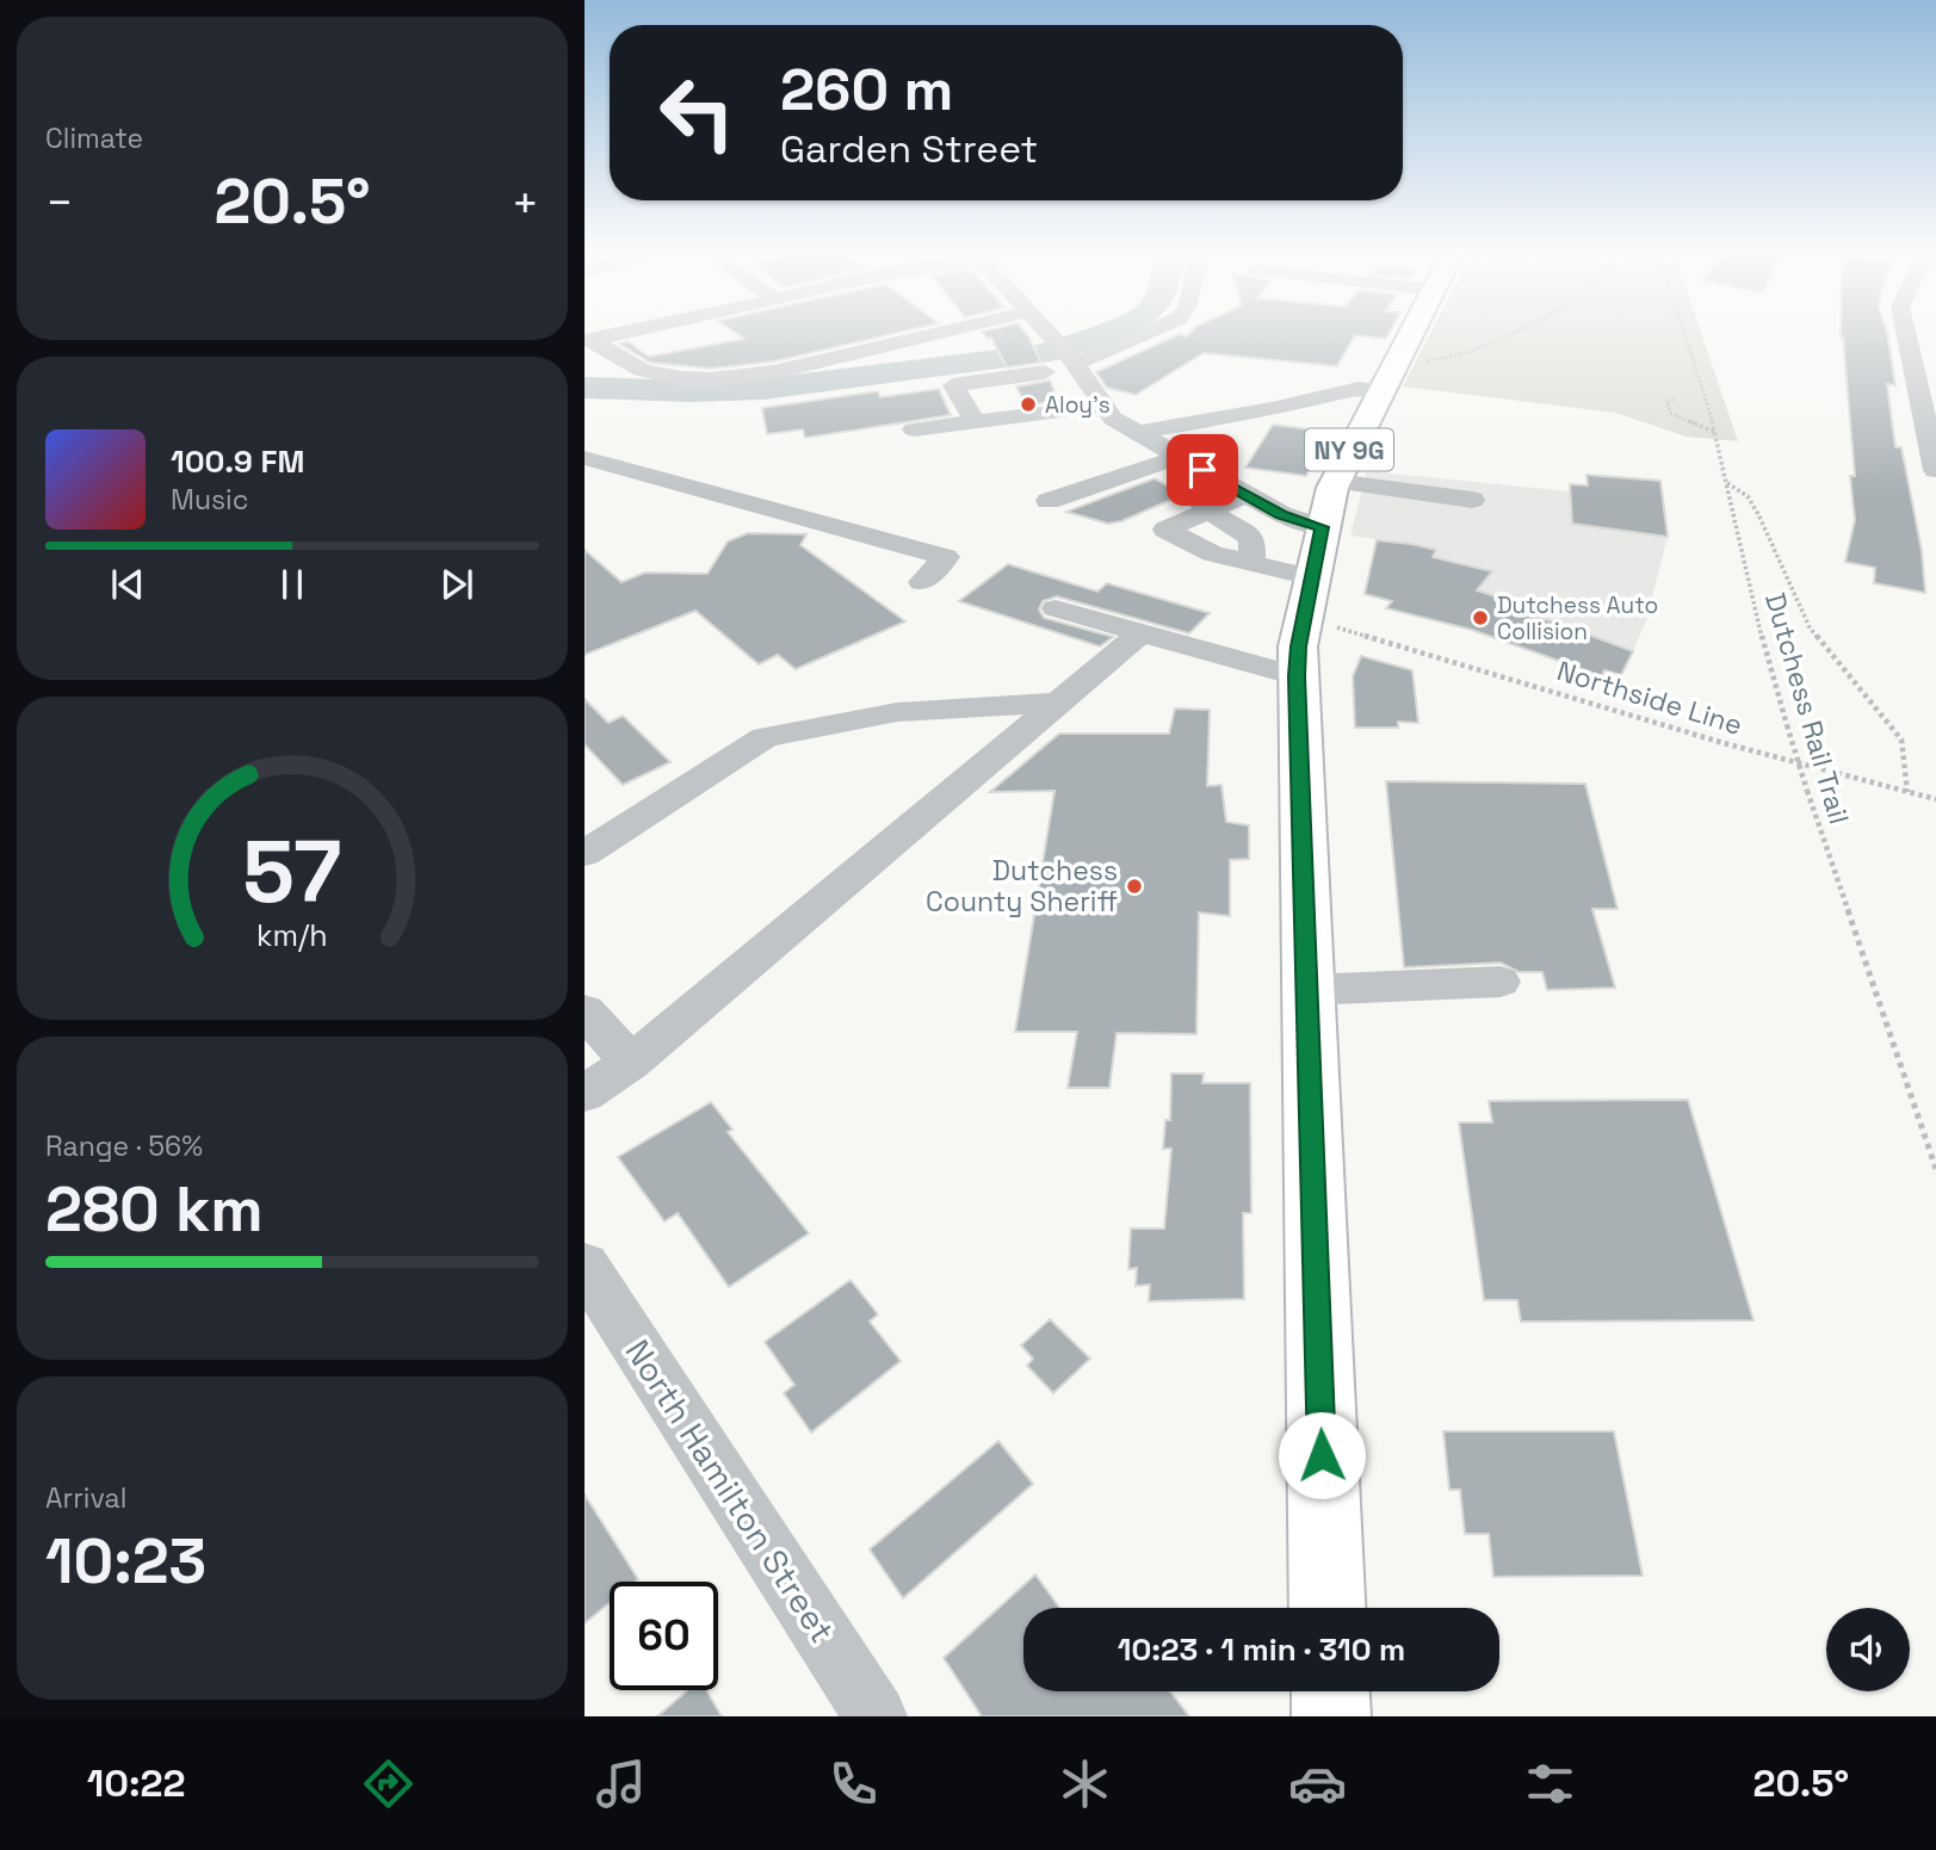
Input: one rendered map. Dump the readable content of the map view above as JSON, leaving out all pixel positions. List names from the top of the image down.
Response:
{
  "streets": {
    "main road": ["NY 9G"],
    "street": ["North Hamilton Street"],
    "path": ["Northside Line", "Dutchess Rail Trail"]
  },
  "crossings": [
    ["NY 9G", "Northside Line"]
  ],
  "places": ["Aloy's", "Dutchess Auto Collision", "Dutchess County Sheriff"],
  "page": {
    "tile": [
      "Climate",
      ["Range · 56%", "280 km"],
      ["Arrival", "10:23"]
    ],
    "turn": ["260 m", "Garden Street"],
    "heat": ["−", "20.5°", "+"],
    "song": ["100.9 FM", "Music"],
    "limit": "60",
    "trip": "10:23 · 1 min · 310 m",
    "tabs": ["10:22", "20.5°"],
    "gauge": ["57", "km/h"]
  }
}
